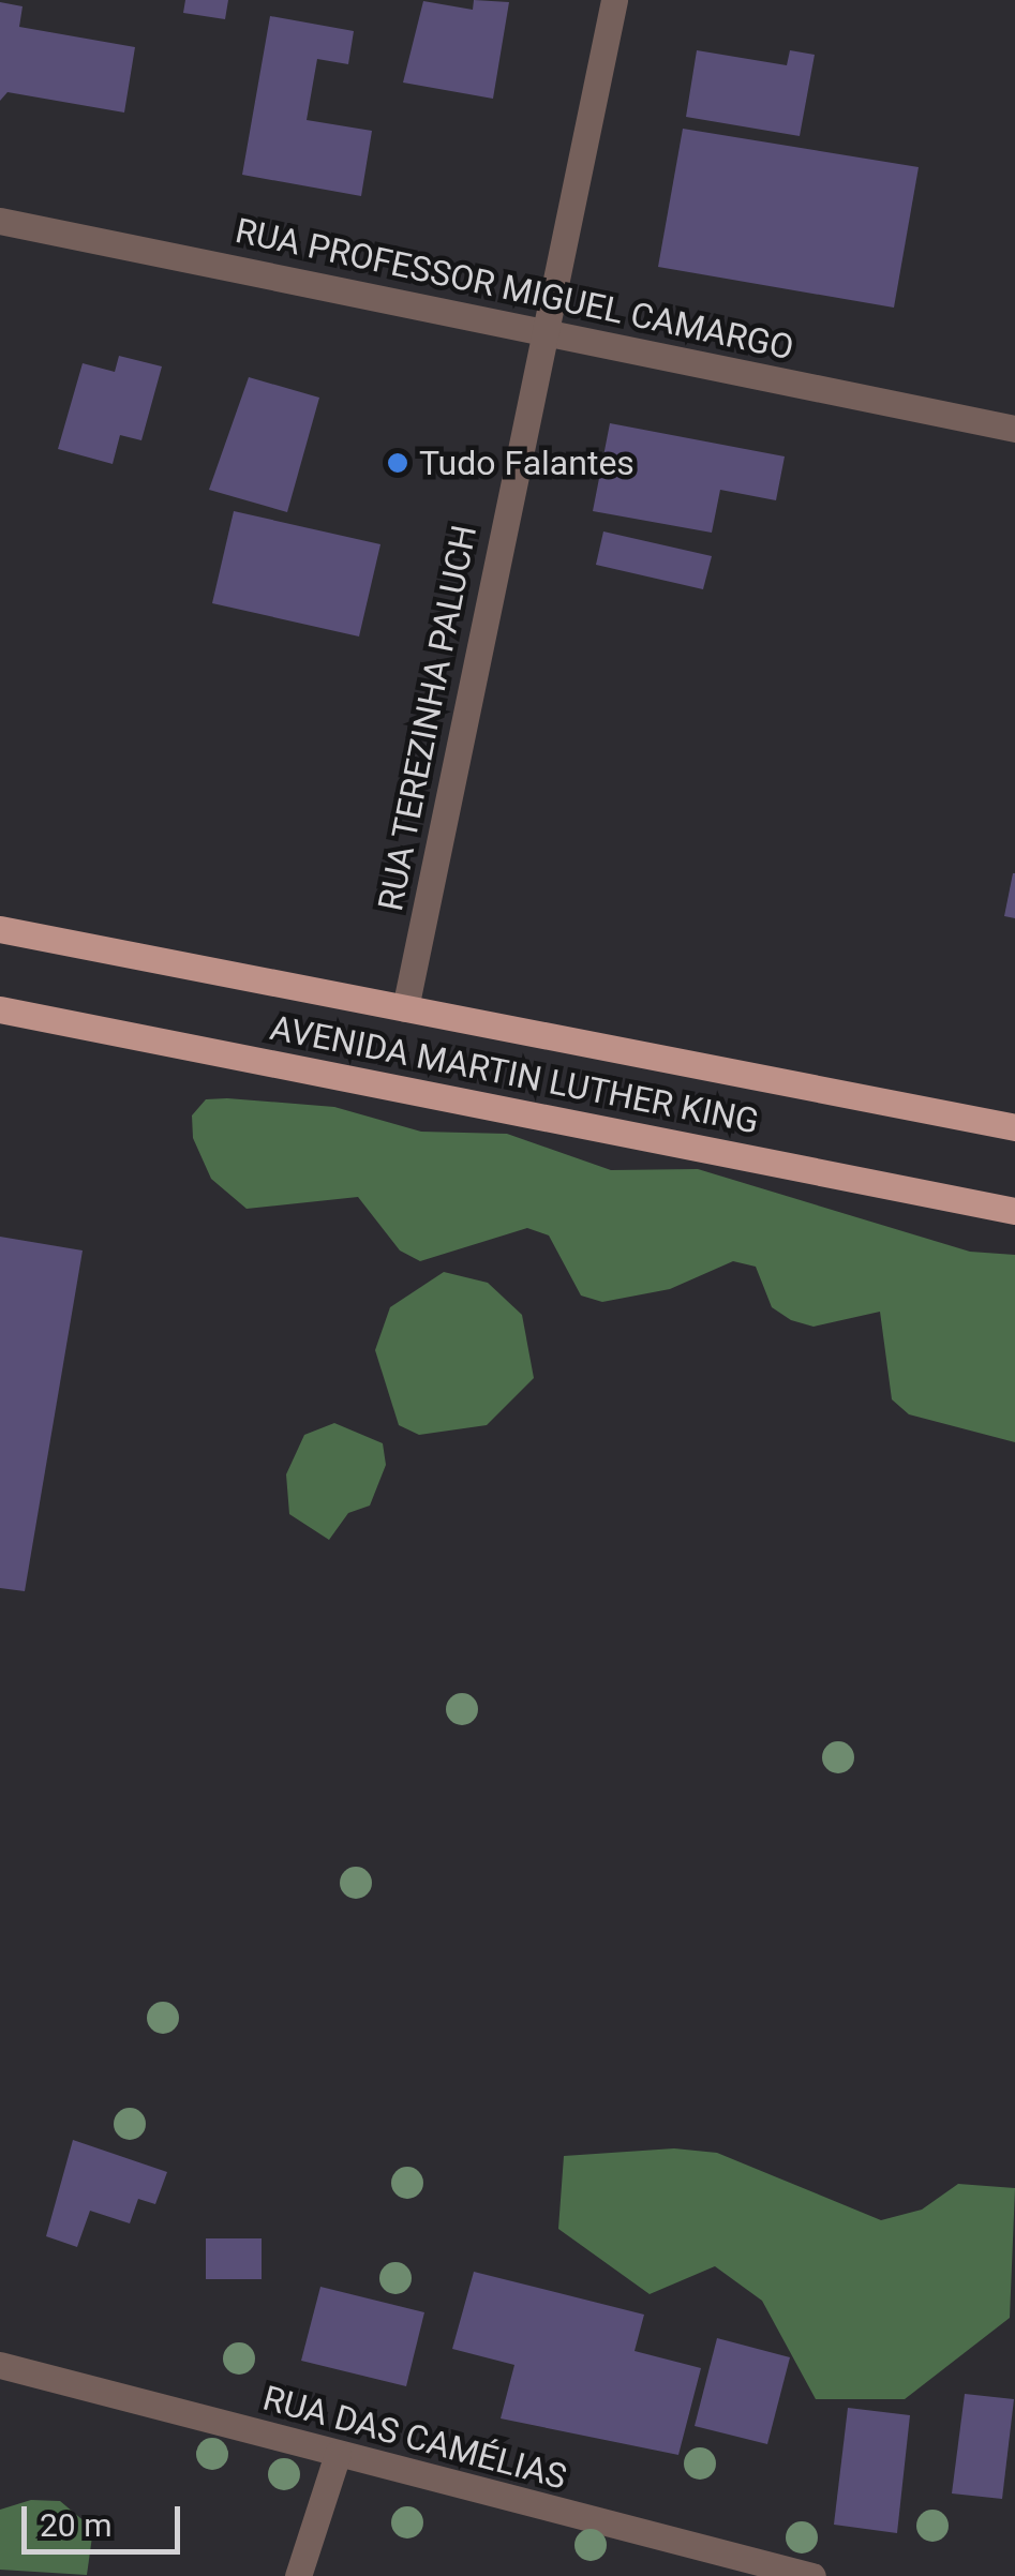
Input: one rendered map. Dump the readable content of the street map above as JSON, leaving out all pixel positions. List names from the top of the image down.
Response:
{
  "streets": {
    "main road": ["AVENIDA MARTIN LUTHER KING"],
    "street": ["RUA PROFESSOR MIGUEL CAMARGO", "RUA TEREZINHA PALUCH", "RUA DAS CAMÉLIAS"]
  },
  "crossings": [
    ["RUA PROFESSOR MIGUEL CAMARGO", "RUA TEREZINHA PALUCH"],
    ["RUA TEREZINHA PALUCH", "AVENIDA MARTIN LUTHER KING"]
  ],
  "places": ["Tudo Falantes"],
  "scale_bar": "20 m"
}
